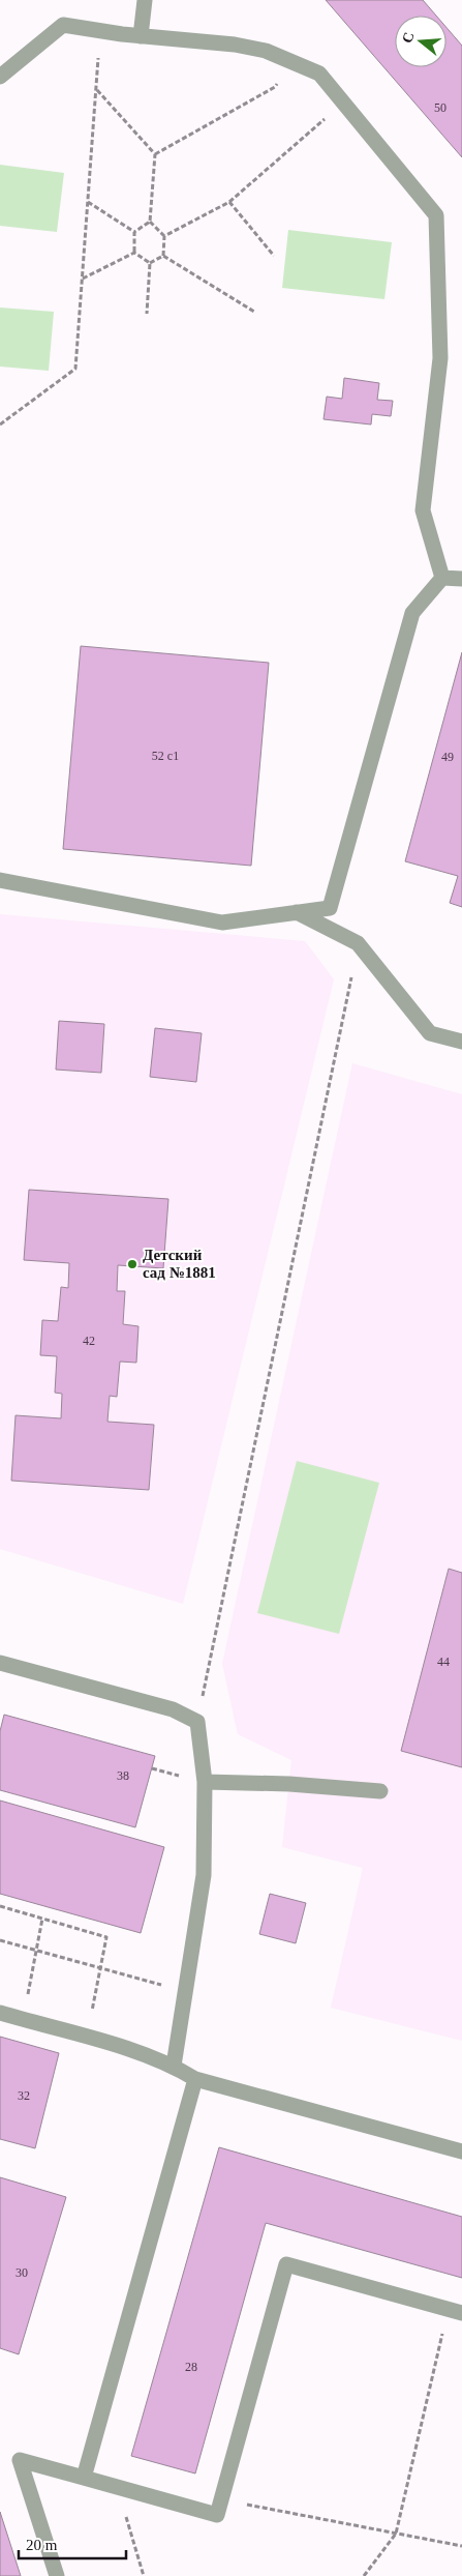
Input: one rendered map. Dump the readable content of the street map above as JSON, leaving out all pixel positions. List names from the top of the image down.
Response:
{
  "places": ["Детский сад №1881"],
  "house_numbers": [
    "50",
    "52 с1",
    "49",
    "42",
    "44",
    "38",
    "32",
    "30",
    "28"
  ],
  "scale_bar": "20 m",
  "north": "left"
}
